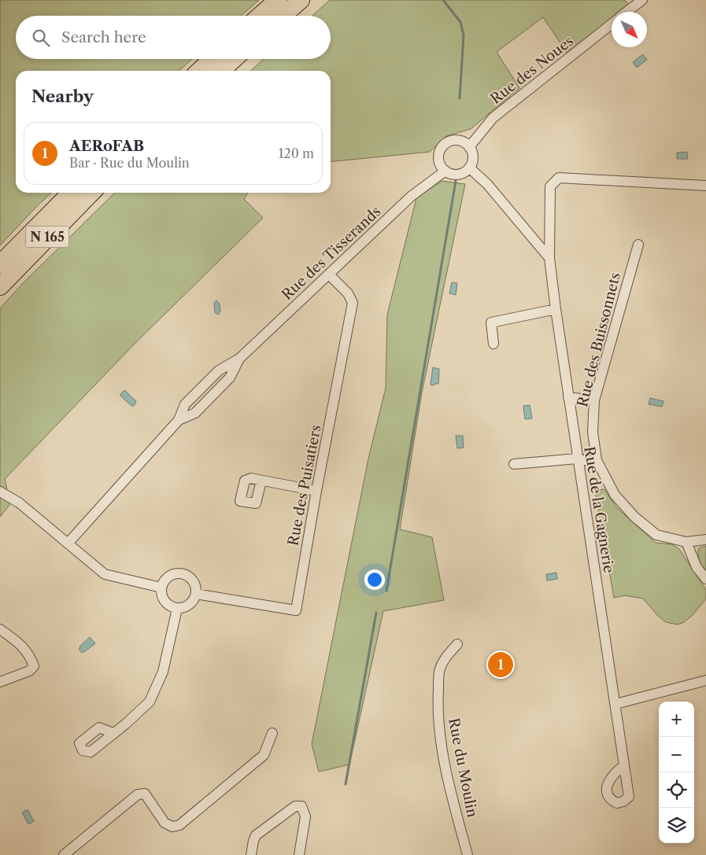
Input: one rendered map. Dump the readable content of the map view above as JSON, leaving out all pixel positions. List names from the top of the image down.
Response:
{
  "streets": {
    "highway": ["N 165"],
    "street": [
      "Rue des Noues",
      "Rue des Tisserands",
      "Rue des Buissonnets",
      "Rue des Puisatiers",
      "Rue de la Gagnerie",
      "Rue du Moulin"
    ]
  },
  "crossings": [
    ["Rue des Noues", "Rue des Tisserands"],
    ["Rue des Tisserands", "Rue des Puisatiers"]
  ],
  "north": "bottom right",
  "page": {
    "search": "Search here",
    "heading": "Nearby",
    "list": [
      {
        "mark": "1",
        "name": "AERoFAB",
        "note": "Bar · Rue du Moulin",
        "value": "120 m"
      }
    ],
    "pins": "1",
    "map_buttons": ["+", "−"]
  }
}
